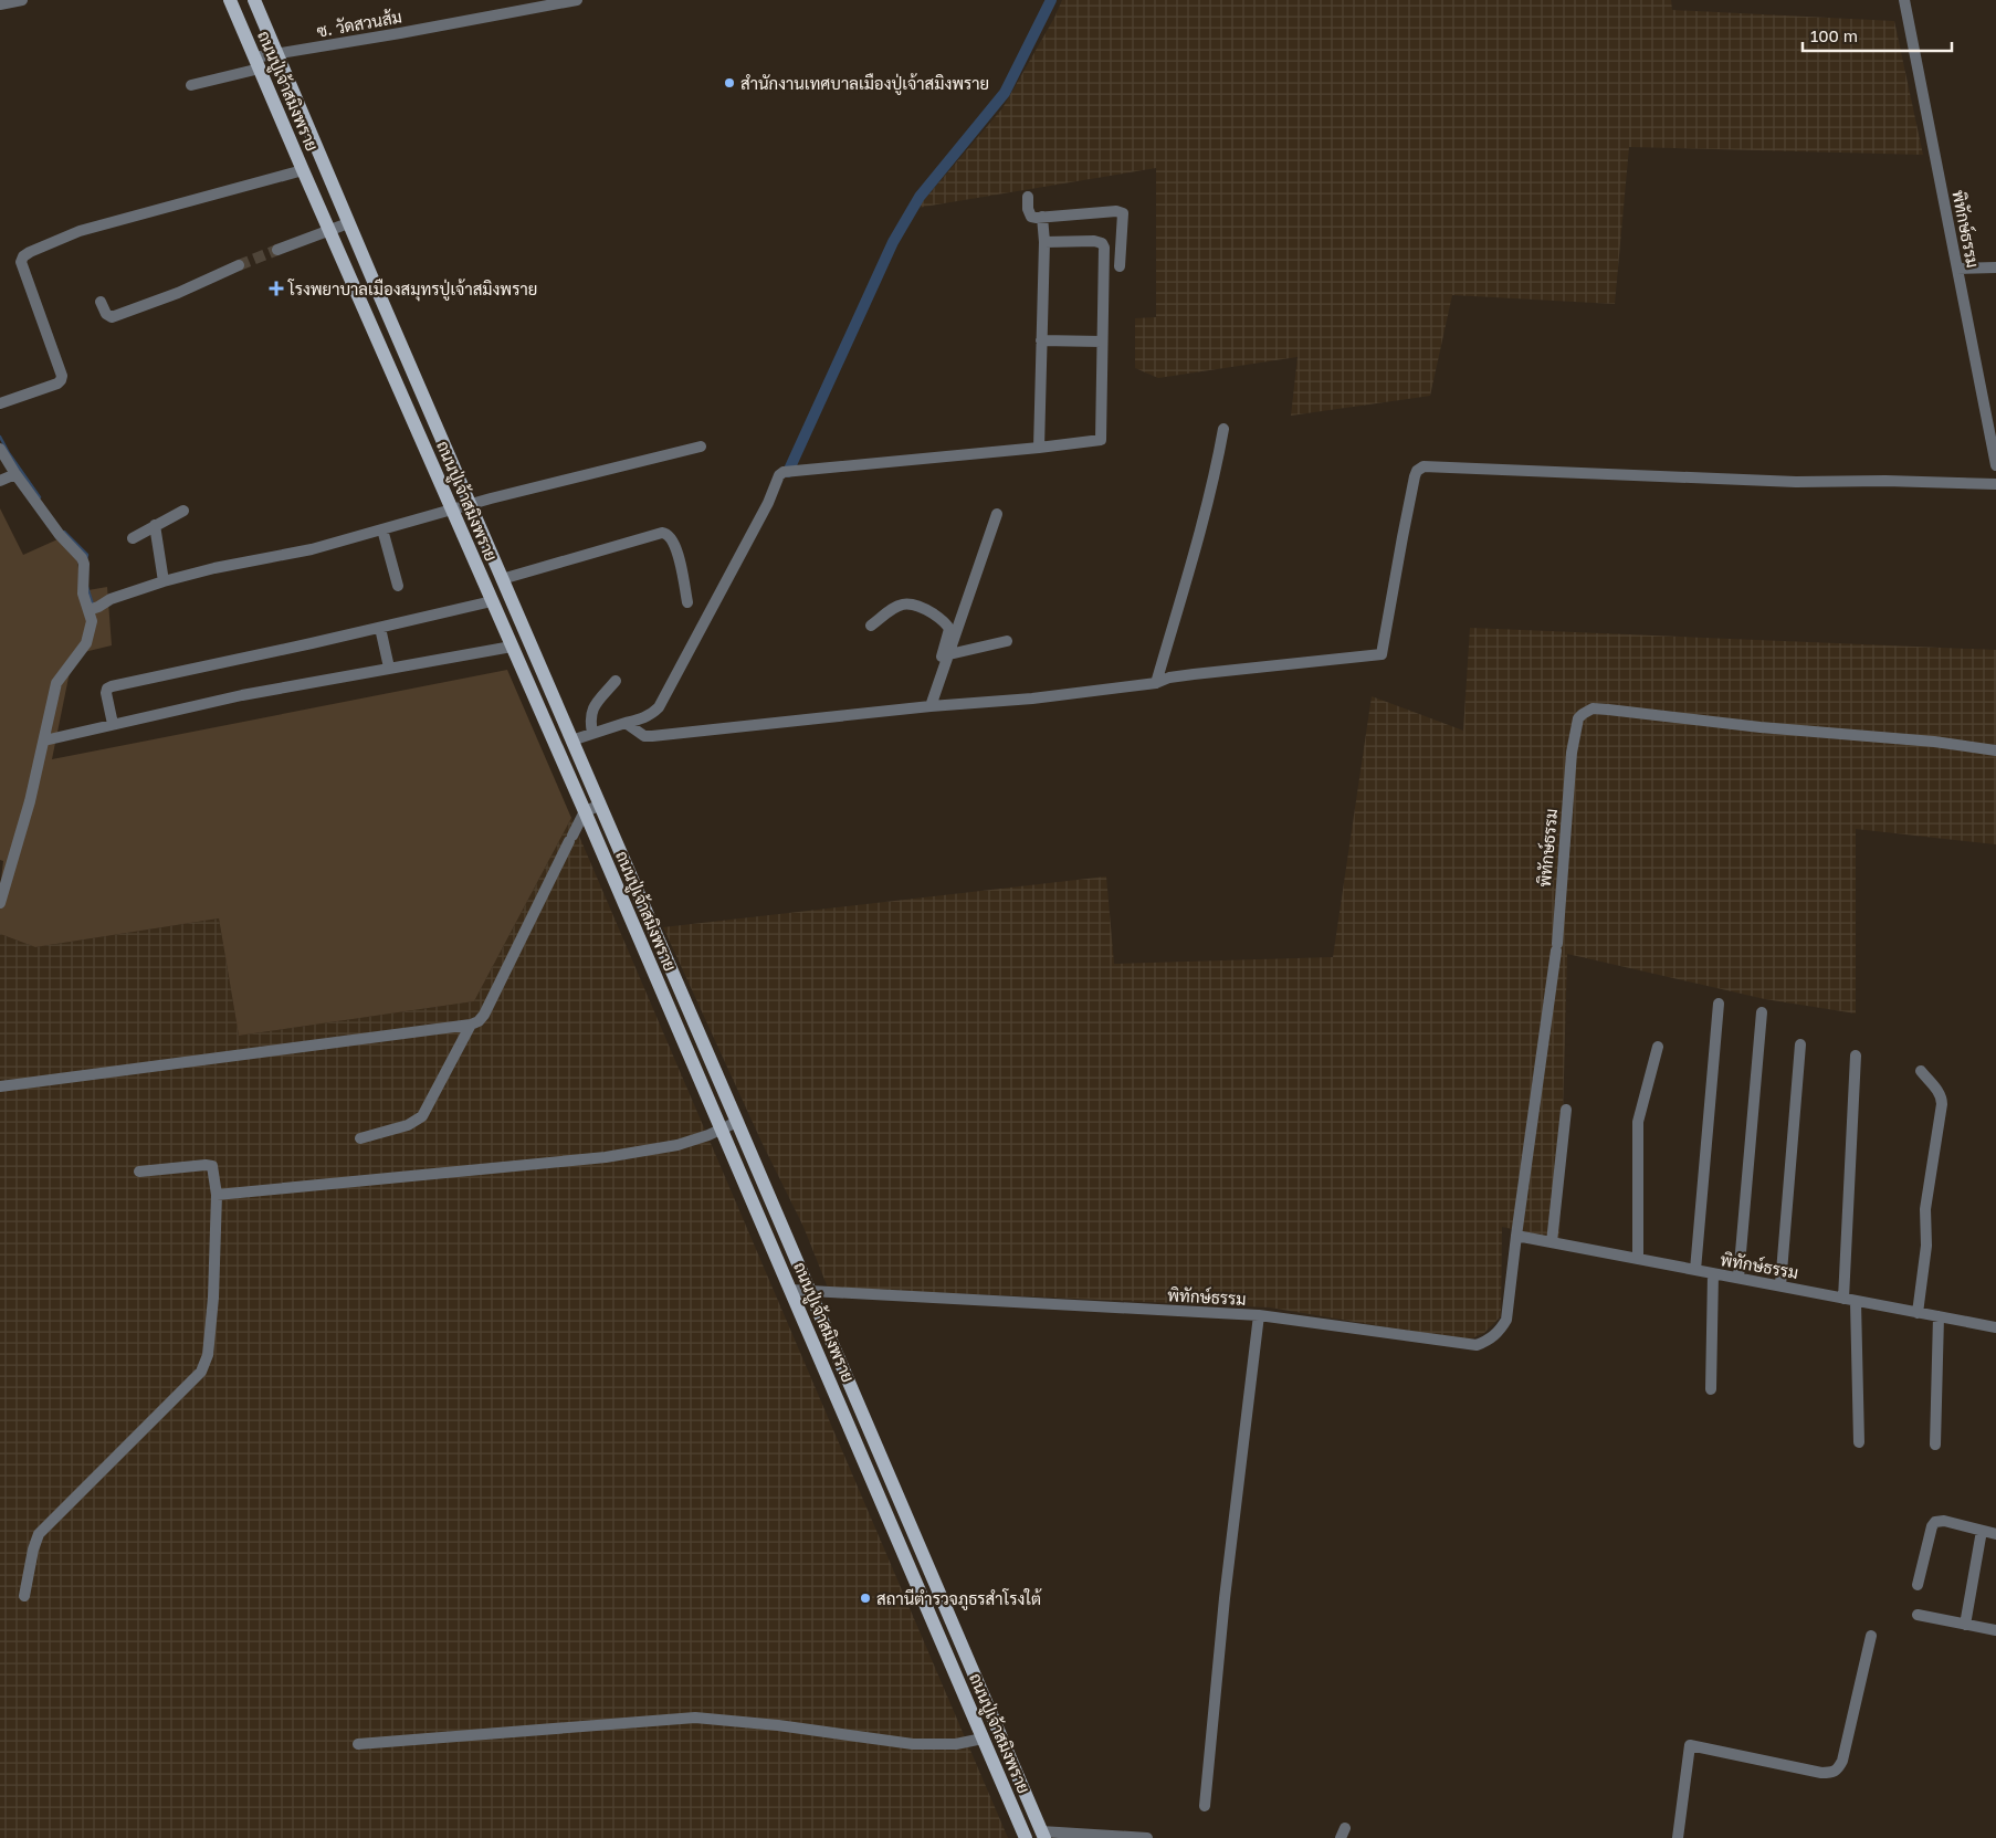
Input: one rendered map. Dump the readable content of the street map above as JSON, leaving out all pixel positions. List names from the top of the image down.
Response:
{
  "streets": {
    "main road": ["ถนนปู่เจ้าสมิงพราย"],
    "street": ["ซ. วัดสวนส้ม", "พิทักษ์ธรรม"]
  },
  "crossings": [
    ["ซ. วัดสวนส้ม", "ถนนปู่เจ้าสมิงพราย"],
    ["ถนนปู่เจ้าสมิงพราย", "พิทักษ์ธรรม"]
  ],
  "places": {
    "other": ["สำนักงานเทศบาลเมืองปู่เจ้าสมิงพราย", "สถานีตำรวจภูธรสำโรงใต้"],
    "health": ["โรงพยาบาลเมืองสมุทรปู่เจ้าสมิงพราย"]
  },
  "scale_bar": "100 m"
}
